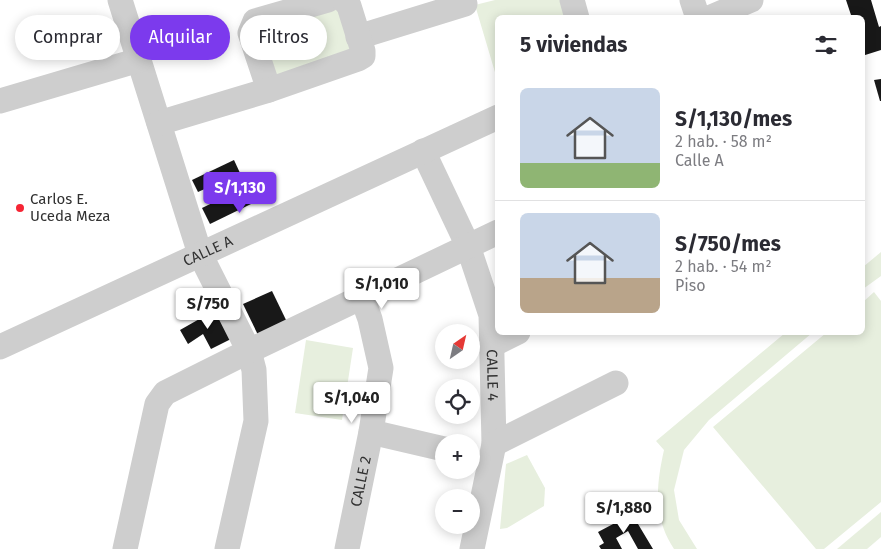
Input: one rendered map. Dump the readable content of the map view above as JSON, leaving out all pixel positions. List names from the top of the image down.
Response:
{
  "streets": {
    "street": ["CALLE A", "CALLE 4", "CALLE 2"]
  },
  "crossings": [
    ["CALLE A", "CALLE 4"]
  ],
  "places": ["Carlos E. Uceda Meza"],
  "north": "top right",
  "page": {
    "chip": ["Comprar", "Alquilar", "Filtros"],
    "heading": "5 viviendas",
    "list": [
      {
        "name": "S/1,130/mes",
        "note": "2 hab. · 58 m² · Calle A"
      },
      {
        "name": "S/750/mes",
        "note": "2 hab. · 54 m² · Piso"
      }
    ],
    "price": [
      "S/1,130",
      "S/1,010",
      "S/750",
      "S/1,040",
      "S/1,880"
    ],
    "map_buttons": ["+", "−"]
  }
}
